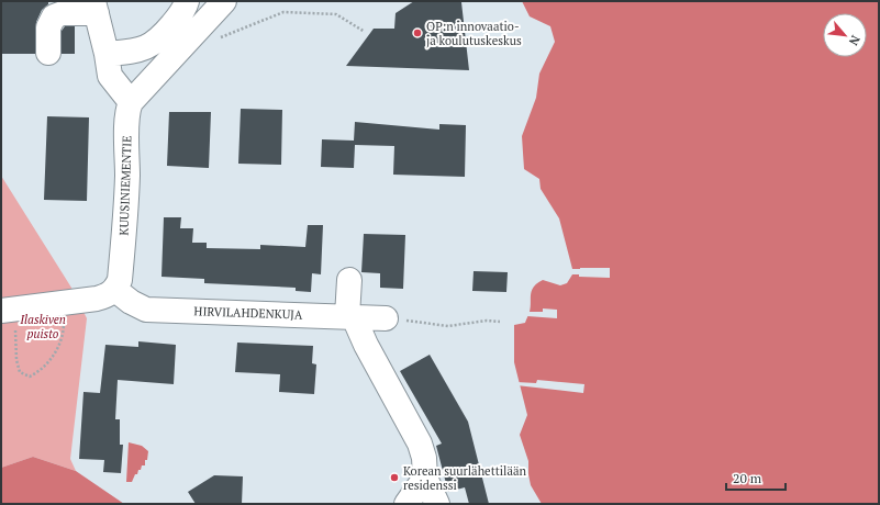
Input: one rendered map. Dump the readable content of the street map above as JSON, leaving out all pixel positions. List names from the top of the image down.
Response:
{
  "streets": {
    "street": ["KUUSINIEMENTIE", "HIRVILAHDENKUJA"]
  },
  "crossings": [
    ["KUUSINIEMENTIE", "HIRVILAHDENKUJA"]
  ],
  "parks": ["Ilaskiven puisto"],
  "places": ["OP:n innovaatio- ja koulutuskeskus", "Korean suurlähettilään residenssi"],
  "scale_bar": "20 m",
  "north": "bottom right"
}
